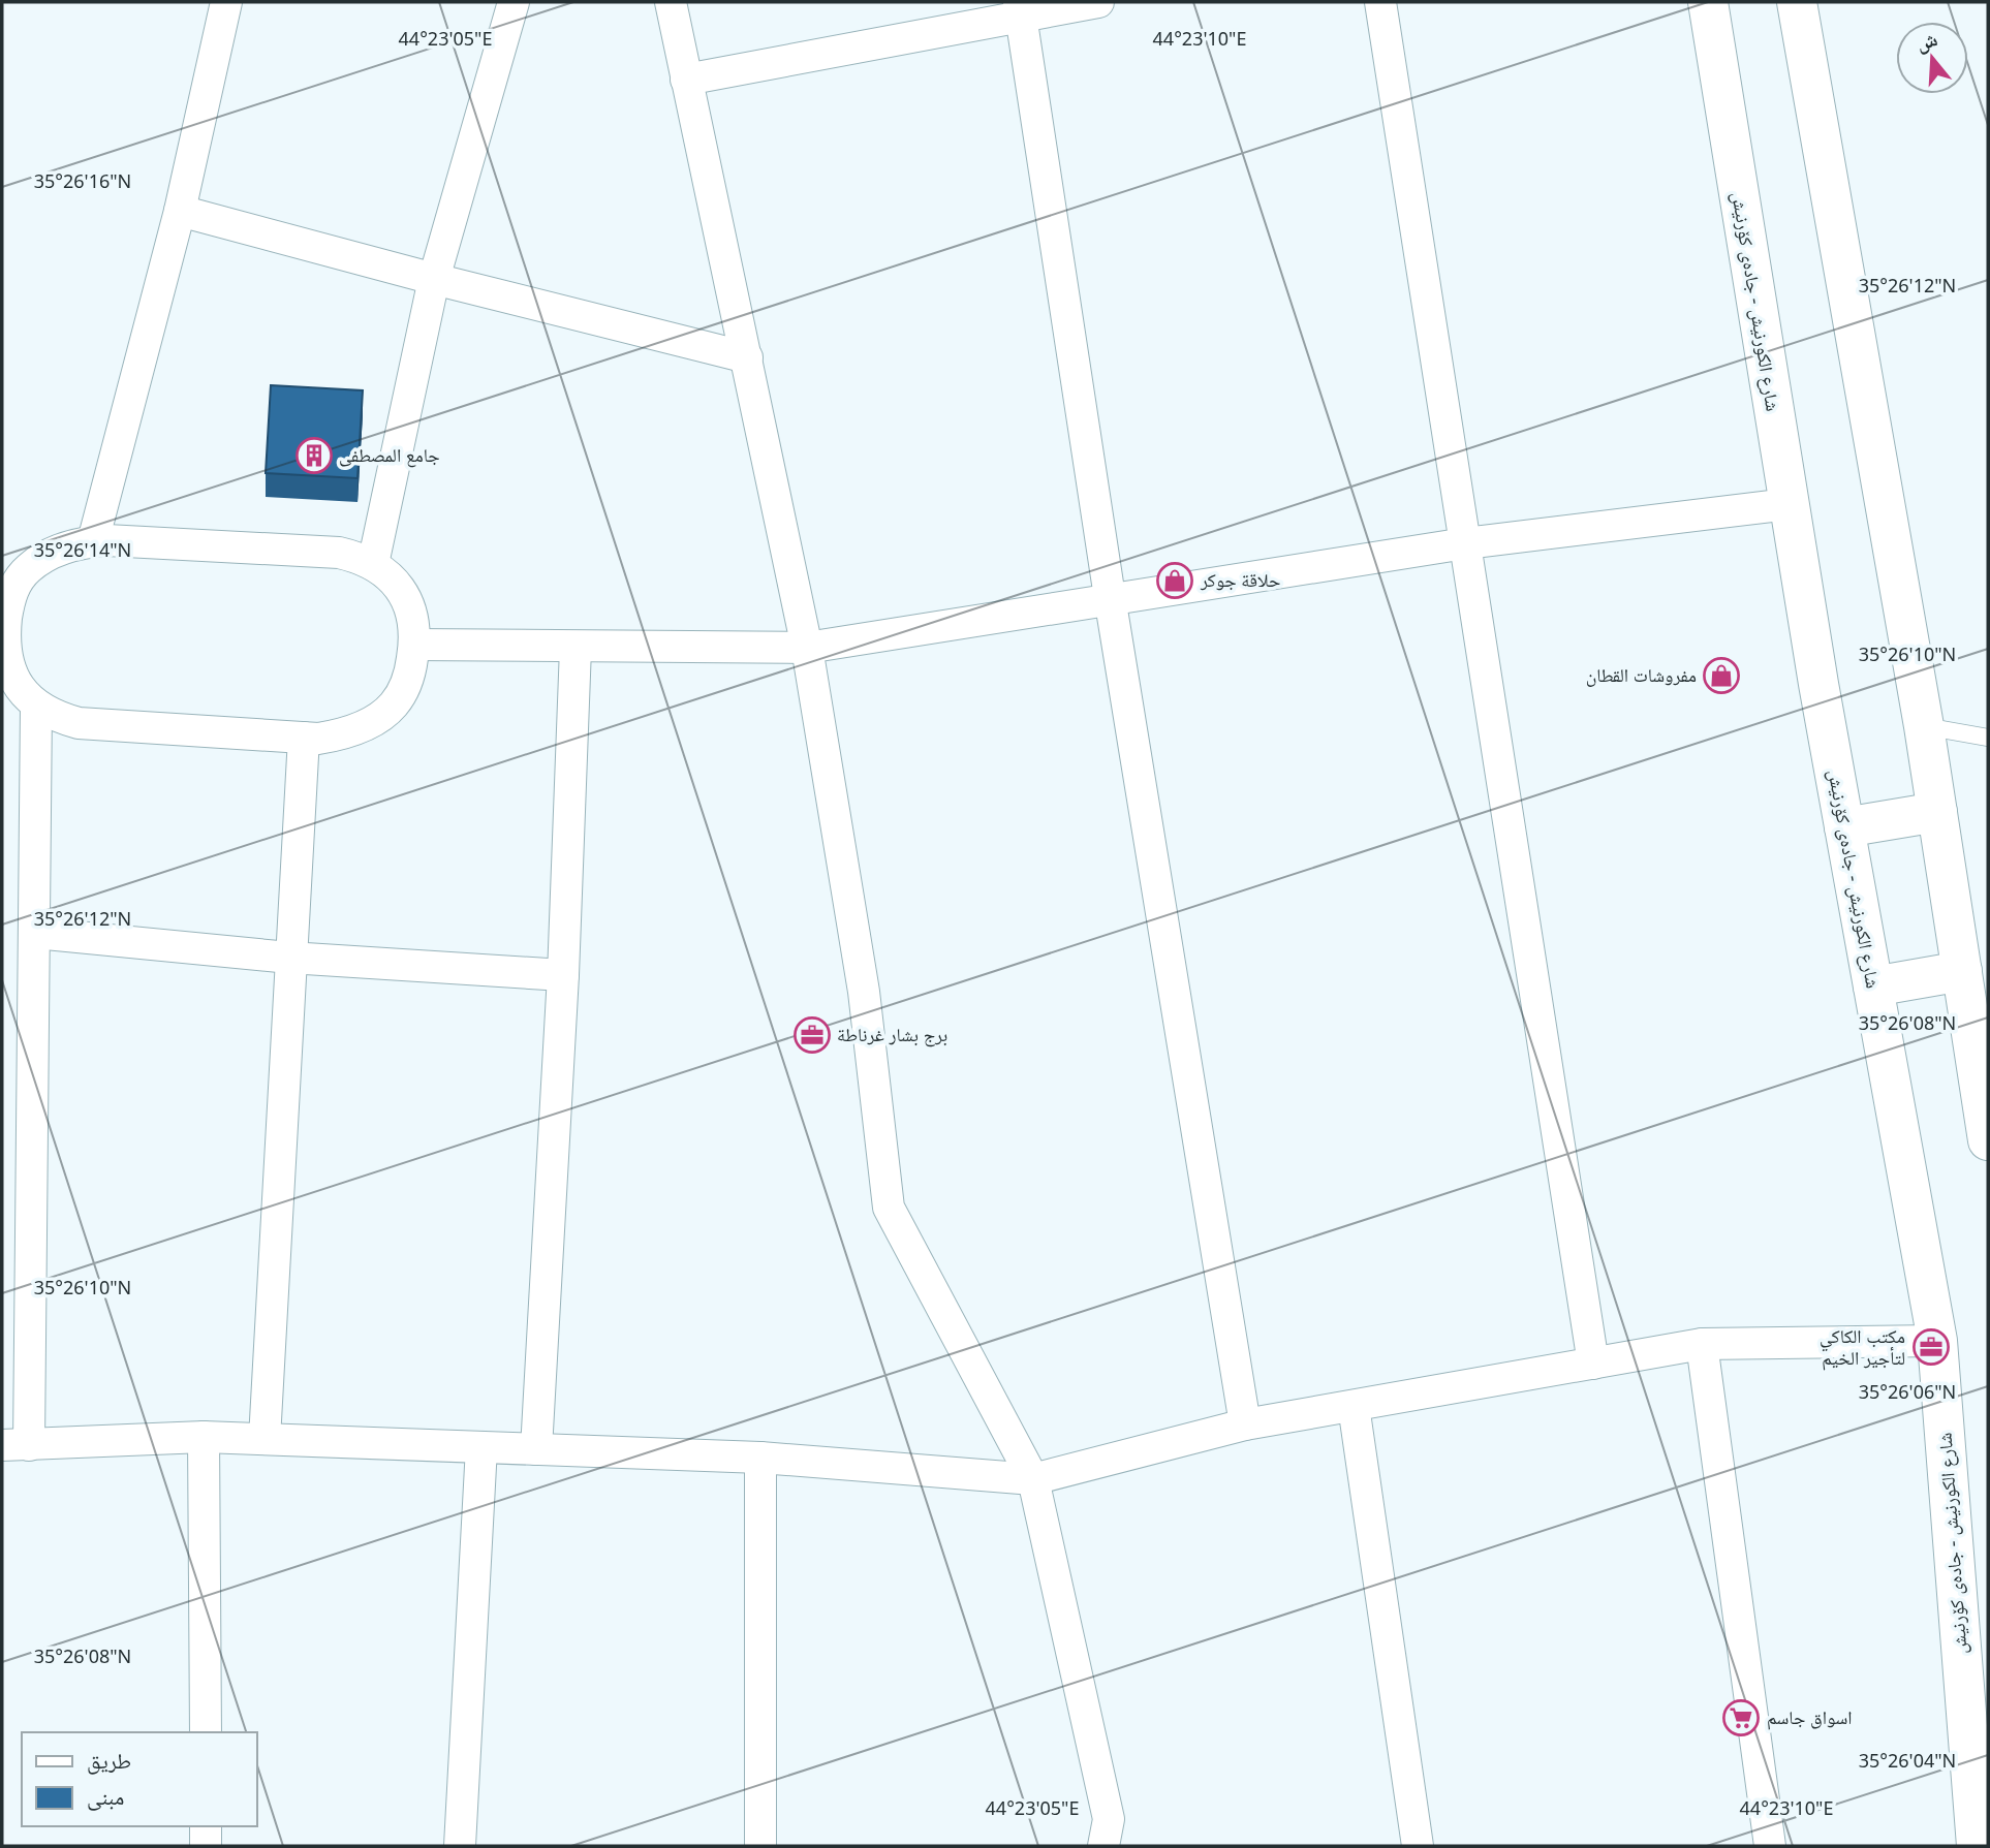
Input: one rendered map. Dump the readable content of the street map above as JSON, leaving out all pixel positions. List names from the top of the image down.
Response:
{
  "streets": {
    "main road": ["شارع الكورنيش - جادەی کۆرنیش"]
  },
  "places": {
    "building": ["جامع المصطفى"],
    "shop": ["حلاقة جوكر", "مفروشات القطان"],
    "office": ["برج بشار غرناطة", "مكتب الكاكي لتأجير الخيم"],
    "supermarket": ["اسواق جاسم"]
  },
  "legend": ["طريق", "مبنى"],
  "north": "top",
  "coordinates": [
    "44°23'05\"E",
    "44°23'10\"E",
    "35°26'16\"N",
    "35°26'12\"N",
    "35°26'14\"N",
    "35°26'10\"N",
    "35°26'08\"N",
    "35°26'06\"N",
    "35°26'04\"N"
  ]
}
